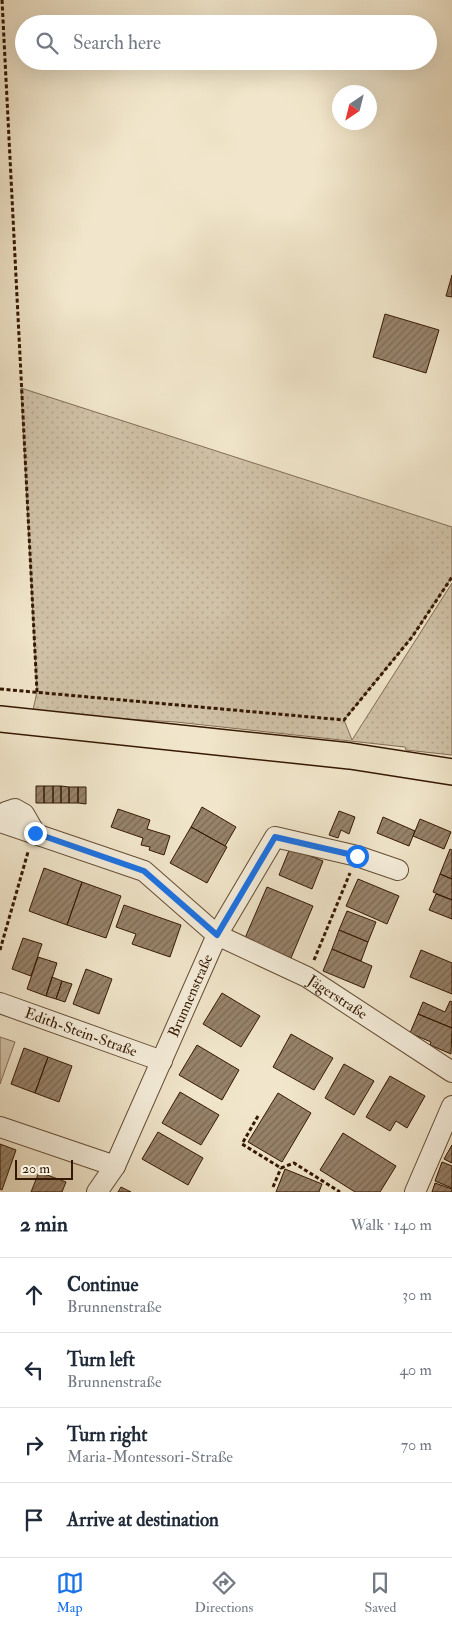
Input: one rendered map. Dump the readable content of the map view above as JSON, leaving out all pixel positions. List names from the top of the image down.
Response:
{
  "streets": {
    "street": ["Brunnenstraße", "Jägerstraße", "Edith-Stein-Straße"]
  },
  "crossings": [
    ["Brunnenstraße", "Jägerstraße"],
    ["Brunnenstraße", "Edith-Stein-Straße"]
  ],
  "scale_bar": "20 m",
  "north": "bottom left",
  "page": {
    "search": "Search here",
    "scale": "20 m",
    "heading": ["2 min", "Walk · 140 m"],
    "list": [
      ["Continue", "Brunnenstraße", "30 m"],
      ["Turn left", "Brunnenstraße", "40 m"],
      ["Turn right", "Maria-Montessori-Straße", "70 m"],
      "Arrive at destination"
    ],
    "nav": ["Map", "Directions", "Saved"]
  }
}
